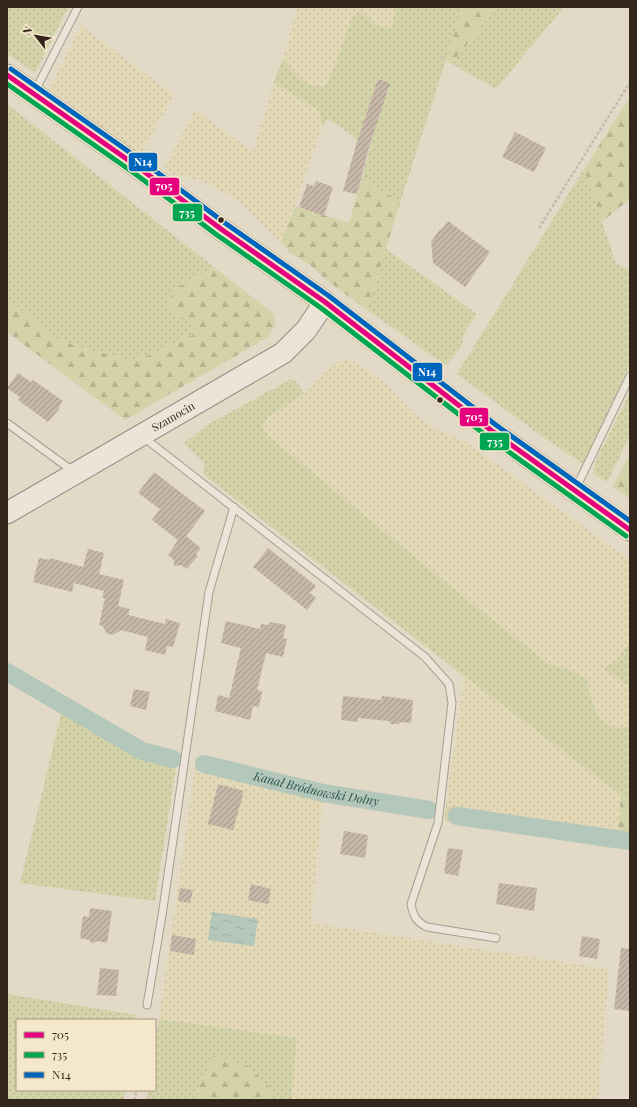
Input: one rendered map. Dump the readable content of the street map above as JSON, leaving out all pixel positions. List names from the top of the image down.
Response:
{
  "streets": {
    "main road": ["Szamocin"]
  },
  "water": ["Kanał Bródnowski Dolny"],
  "lines": ["transit line N14", "transit line 705", "transit line 735"],
  "legend": ["705", "735", "N14"],
  "north": "top left"
}
